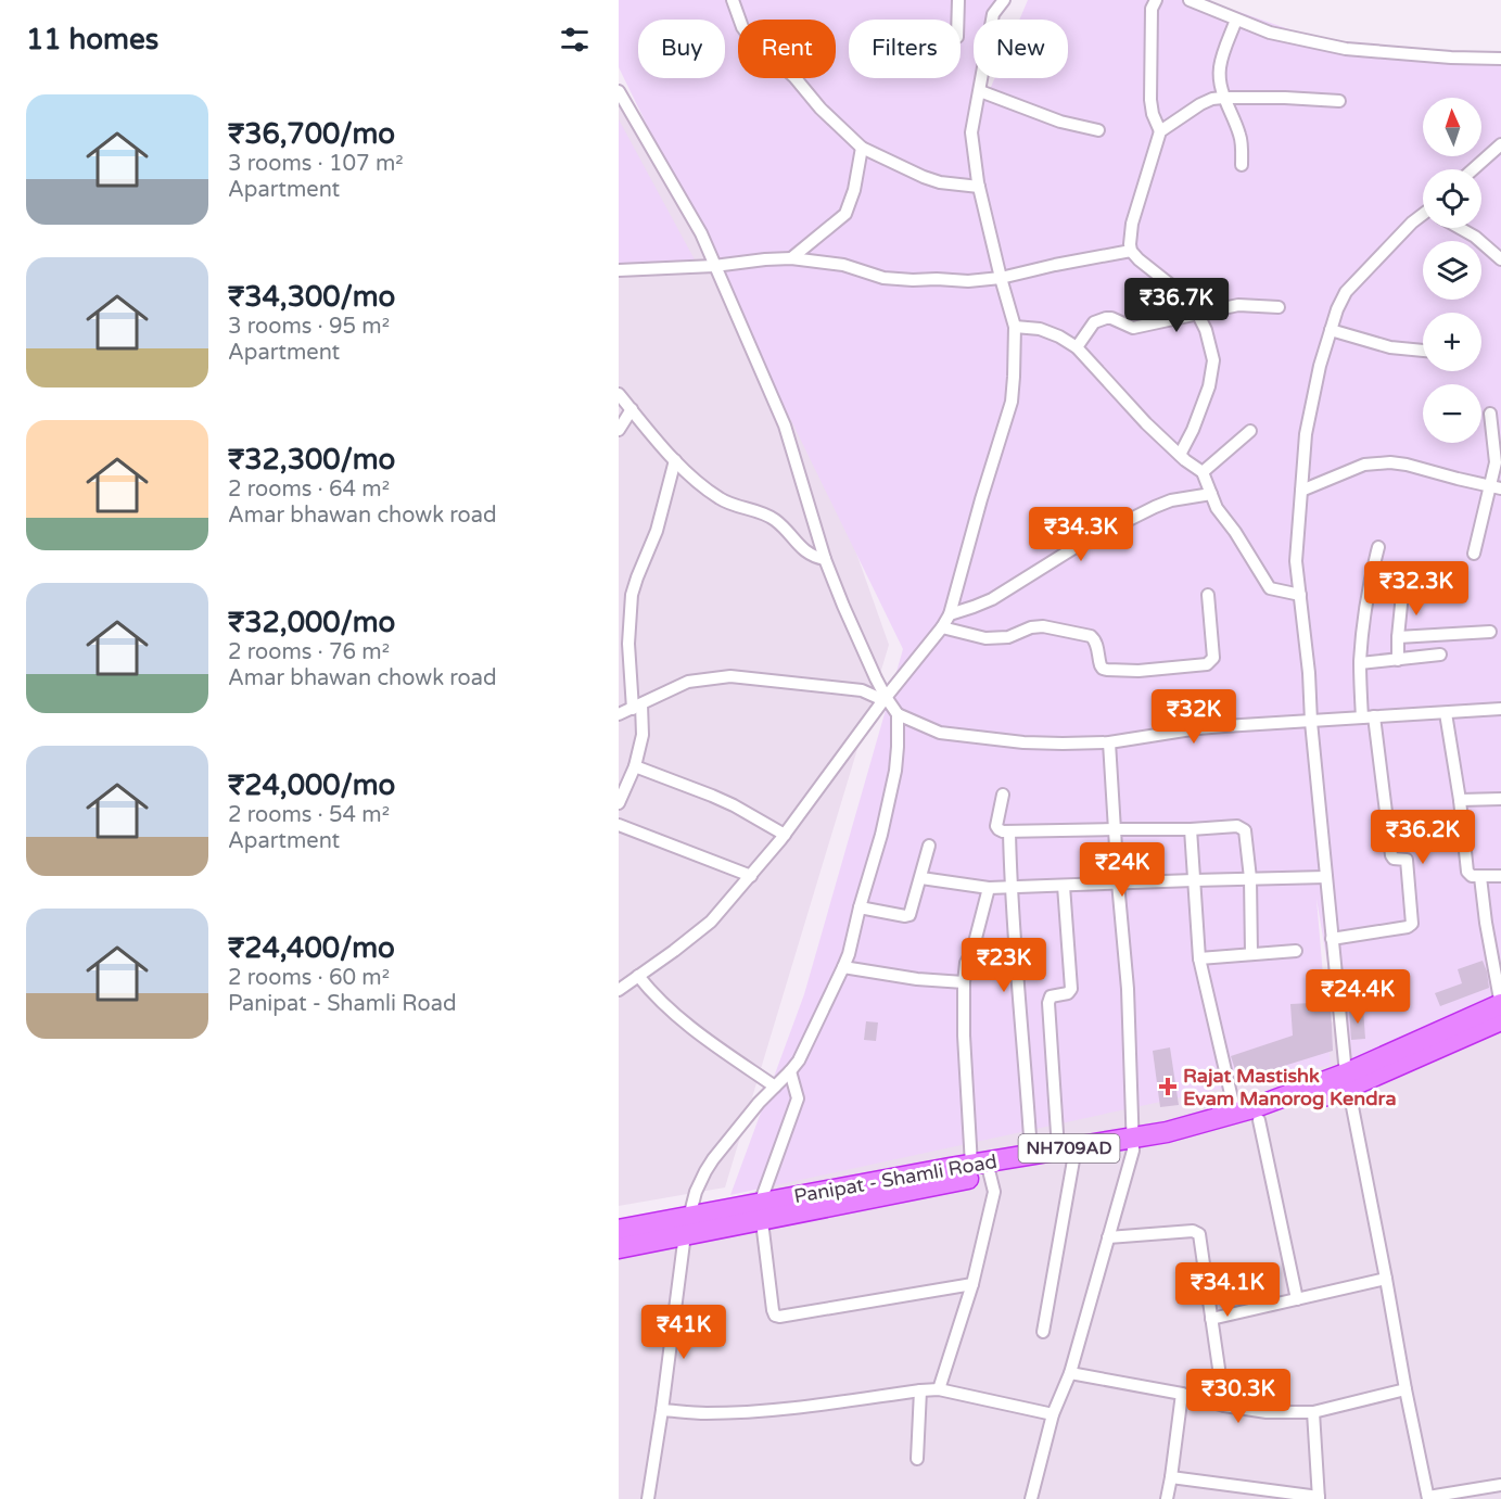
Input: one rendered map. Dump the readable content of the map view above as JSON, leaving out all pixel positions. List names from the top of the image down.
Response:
{
  "streets": {
    "highway": ["NH709AD", "Panipat - Shamli Road"]
  },
  "places": {
    "health": ["Rajat Mastishk Evam Manorog Kendra"]
  },
  "north": "top",
  "page": {
    "heading": "11 homes",
    "chip": [
      "Buy",
      "Rent",
      "Filters",
      "New"
    ],
    "list": [
      {
        "name": "₹36,700/mo",
        "note": "3 rooms · 107 m² · Apartment"
      },
      {
        "name": "₹34,300/mo",
        "note": "3 rooms · 95 m² · Apartment"
      },
      {
        "name": "₹32,300/mo",
        "note": "2 rooms · 64 m² · Amar bhawan chowk road"
      },
      {
        "name": "₹32,000/mo",
        "note": "2 rooms · 76 m² · Amar bhawan chowk road"
      },
      {
        "name": "₹24,000/mo",
        "note": "2 rooms · 54 m² · Apartment"
      },
      {
        "name": "₹24,400/mo",
        "note": "2 rooms · 60 m² · Panipat - Shamli Road"
      }
    ],
    "map_buttons": ["+", "−"],
    "price": [
      "₹36.7K",
      "₹34.3K",
      "₹32.3K",
      "₹32K",
      "₹36.2K",
      "₹24K",
      "₹23K",
      "₹24.4K",
      "₹34.1K",
      "₹41K",
      "₹30.3K"
    ]
  }
}
